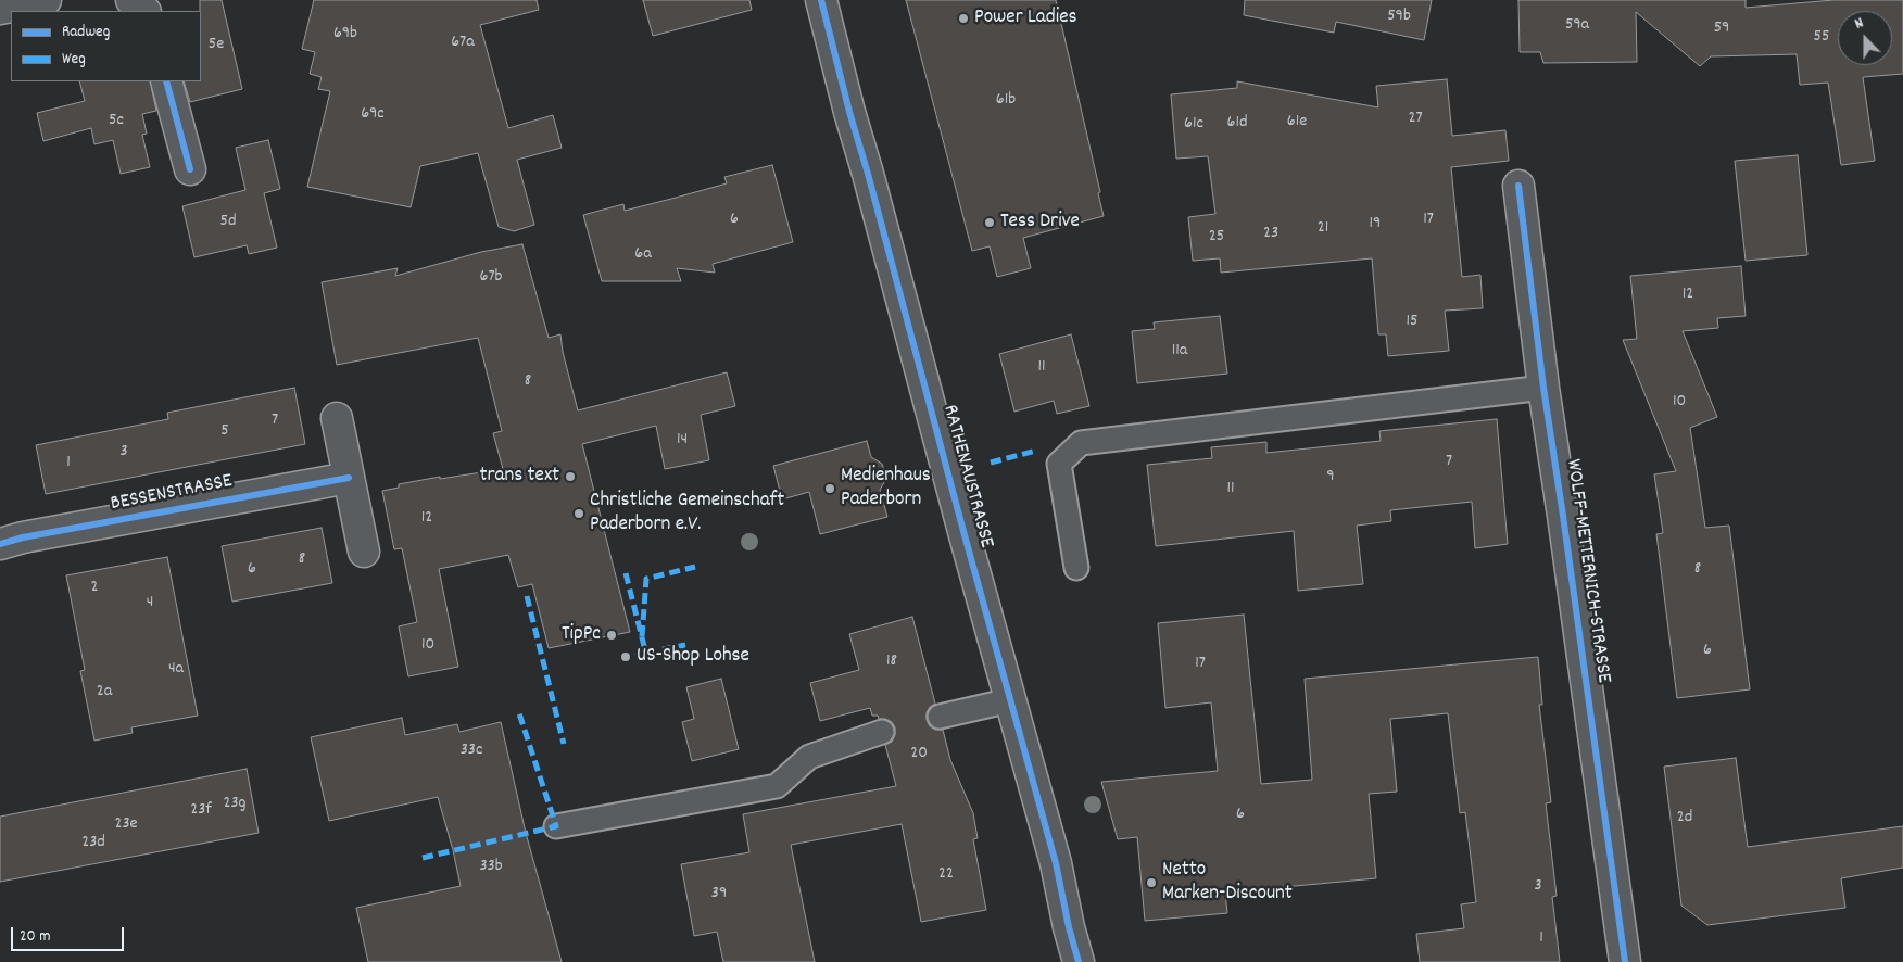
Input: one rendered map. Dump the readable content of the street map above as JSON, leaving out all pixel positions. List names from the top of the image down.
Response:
{
  "streets": {
    "street": ["RATHENAUSTRASSE", "BESSENSTRASSE", "WOLFF-METTERNICH-STRASSE"]
  },
  "places": [
    "Power Ladies",
    "Tess Drive",
    "trans text",
    "Medienhaus Paderborn",
    "Christliche Gemeinschaft Paderborn e.V.",
    "TipPc",
    "US-Shop Lohse",
    "Netto Marken-Discount"
  ],
  "house_numbers": [
    "59b",
    "59a",
    "59",
    "69b",
    "55",
    "67a",
    "5e",
    "61b",
    "69c",
    "27",
    "5c",
    "61e",
    "61d",
    "61c",
    "6",
    "17",
    "5d",
    "19",
    "21",
    "23",
    "25",
    "6a",
    "67b",
    "12",
    "15",
    "11a",
    "11",
    "8",
    "10",
    "7",
    "5",
    "14",
    "3",
    "7",
    "1",
    "9",
    "11",
    "12",
    "8",
    "6",
    "8",
    "2",
    "4",
    "10",
    "6",
    "18",
    "17",
    "4a",
    "2a",
    "33c",
    "20",
    "23g",
    "23f",
    "6",
    "2d",
    "23e",
    "23d",
    "33b",
    "22",
    "3",
    "39",
    "1"
  ],
  "legend": ["Radweg", "Weg"],
  "scale_bar": "20 m",
  "north": "top"
}
